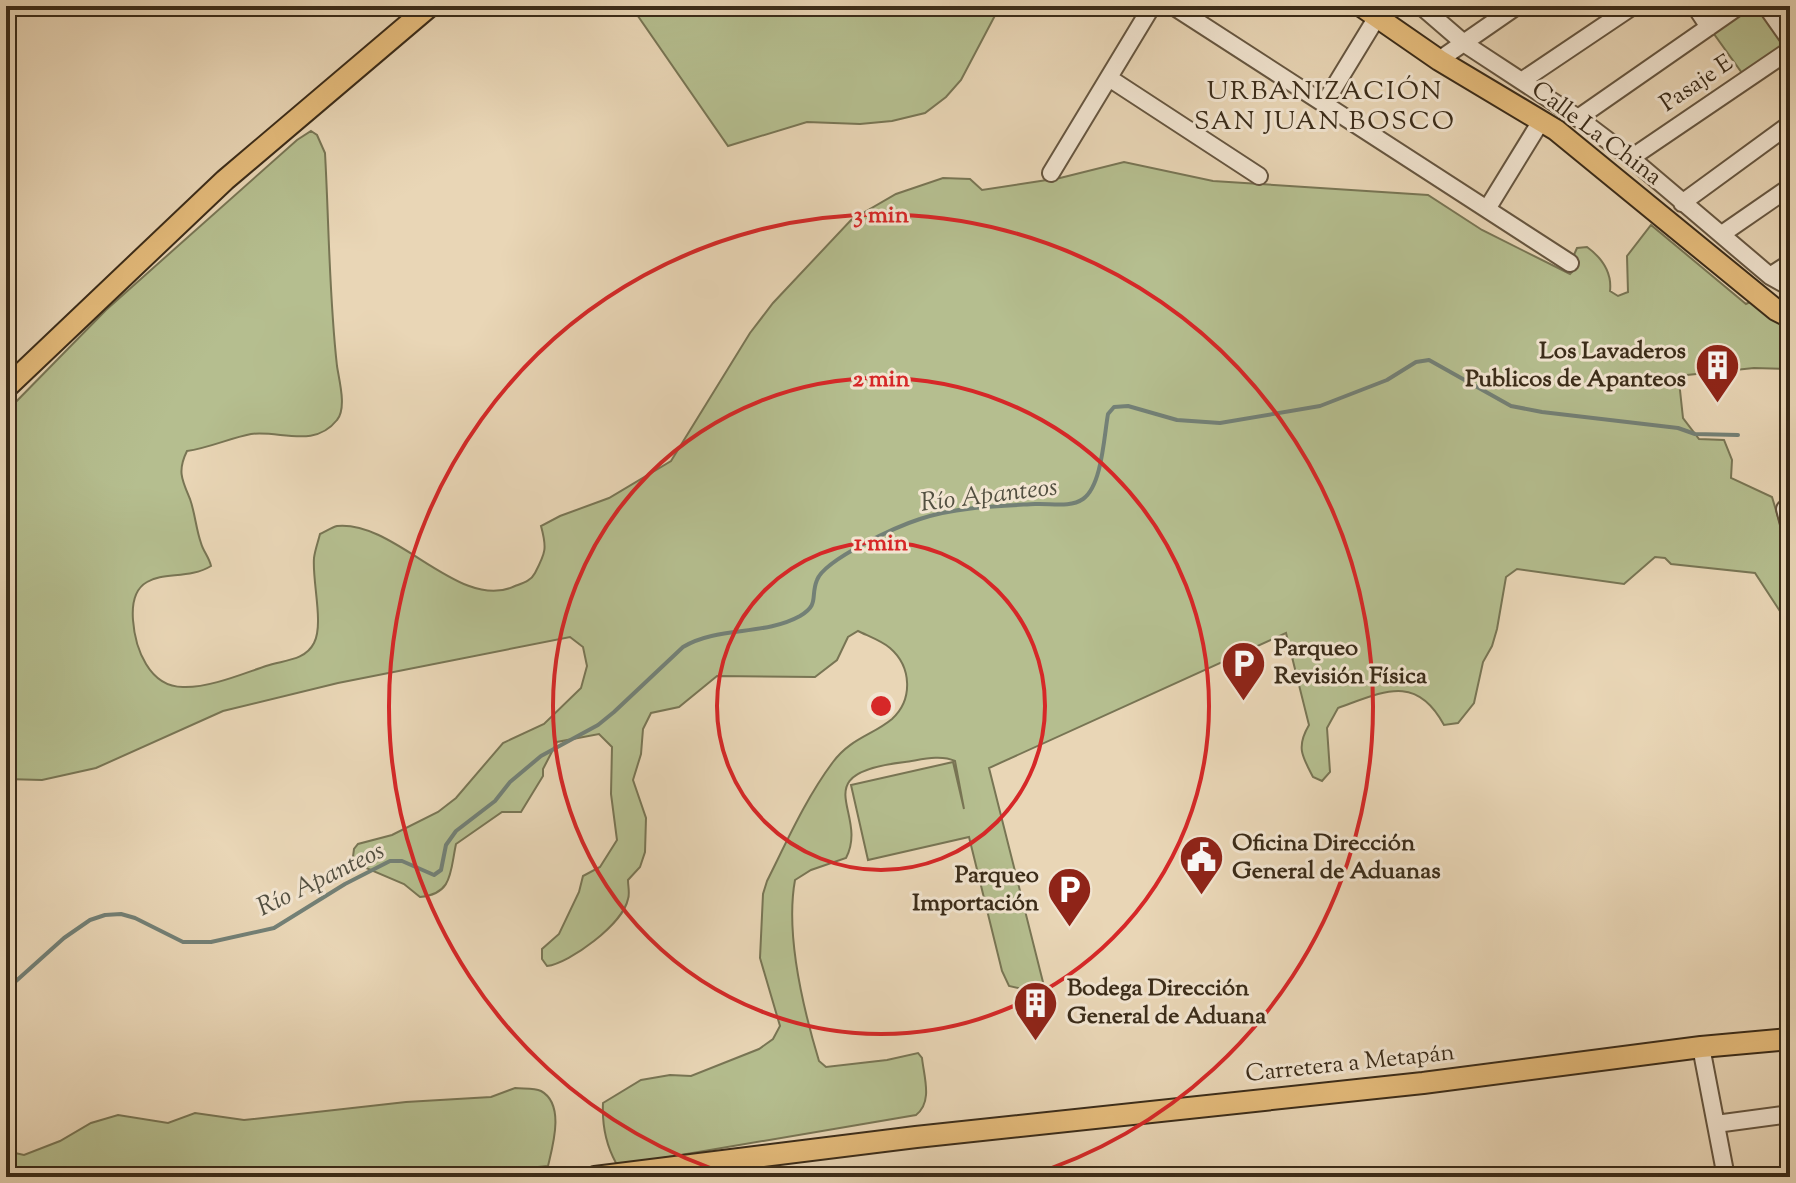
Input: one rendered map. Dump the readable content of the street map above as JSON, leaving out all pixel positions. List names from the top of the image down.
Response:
{
  "streets": {
    "main road": ["Calle La China", "Carretera a Metapán"],
    "street": ["Pasaje E"]
  },
  "districts": ["URBANIZACIÓN SAN JUAN BOSCO"],
  "water": ["Río Apanteos"],
  "places": {
    "building": ["Los Lavaderos Publicos de Apanteos", "Bodega Dirección General de Aduana"],
    "parking": ["Parqueo Revisión Física", "Parqueo Importación"],
    "public building": ["Oficina Dirección General de Aduanas"]
  },
  "rings": ["3 min", "2 min", "1 min"]
}
